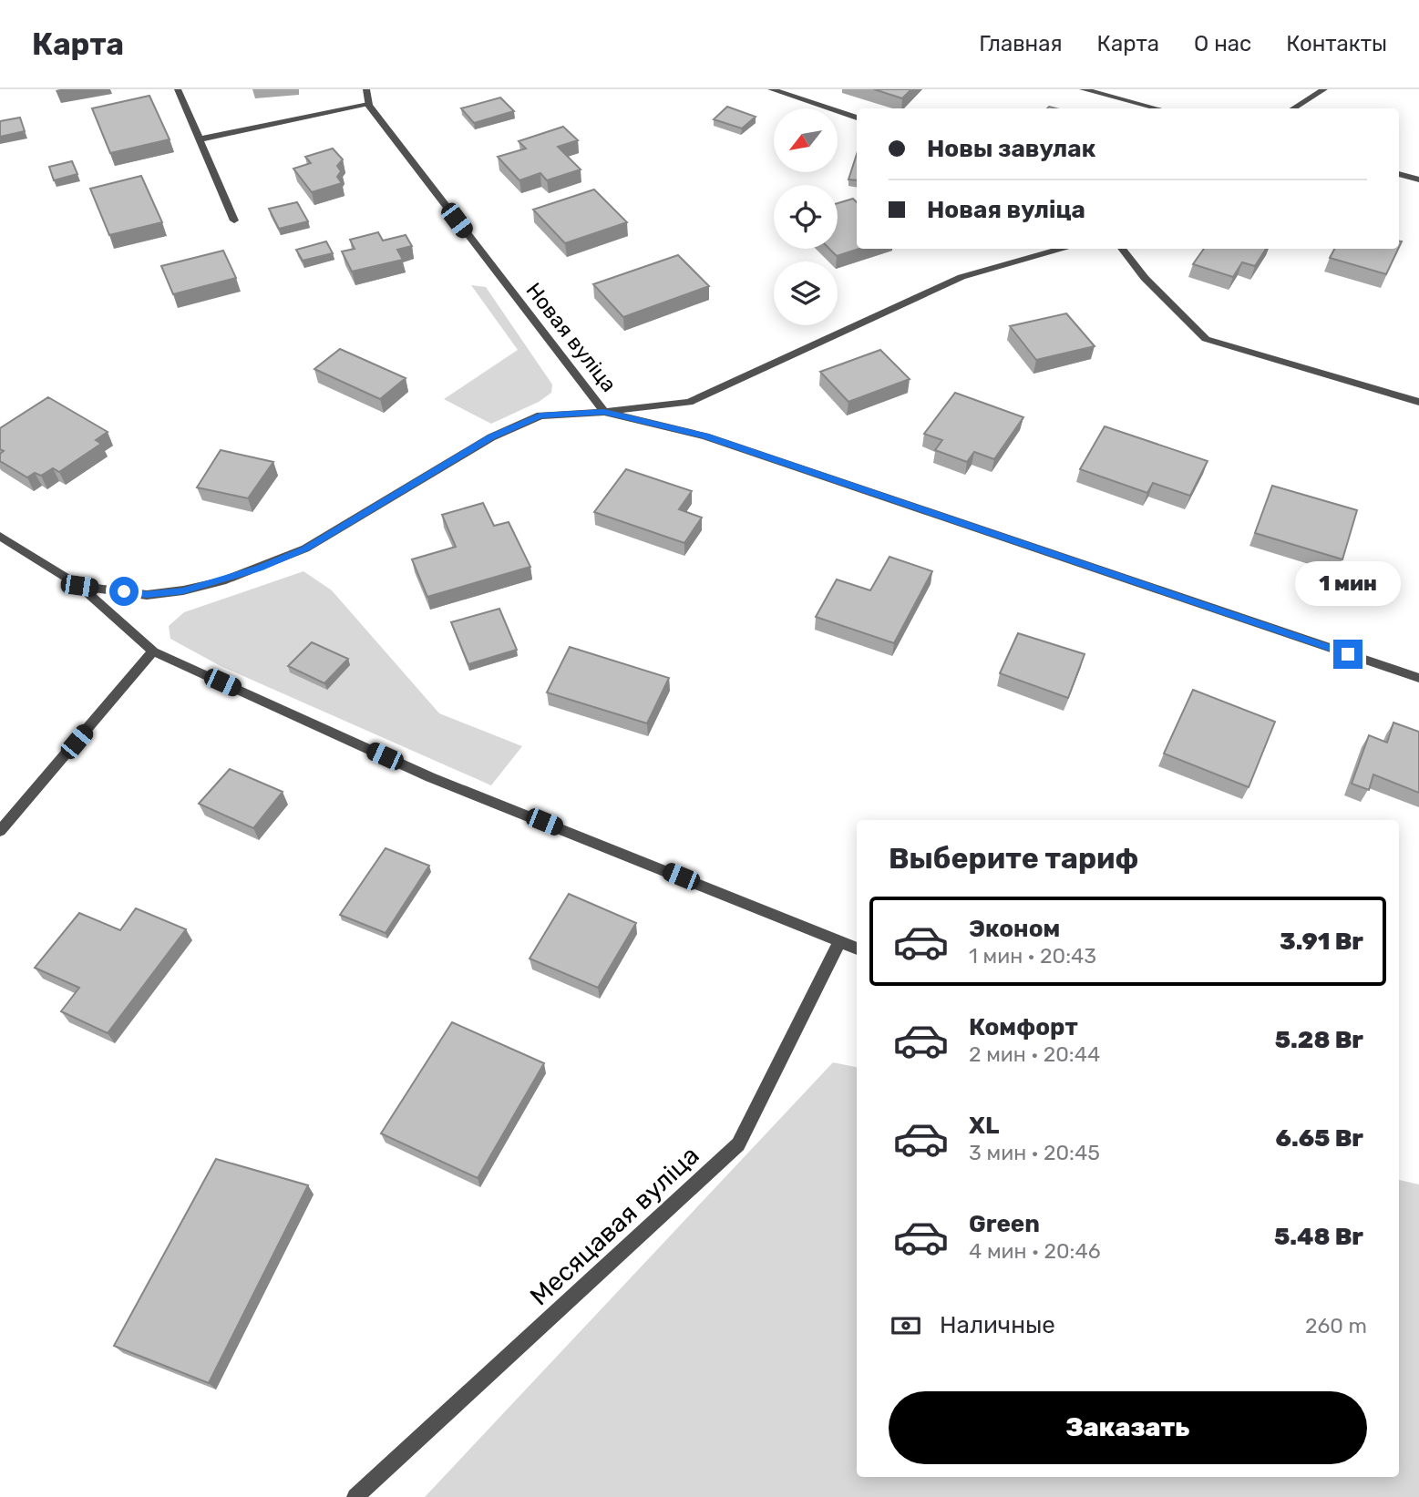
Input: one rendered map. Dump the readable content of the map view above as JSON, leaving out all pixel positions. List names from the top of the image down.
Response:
{
  "streets": {
    "street": ["Новая вуліца", "Месяцавая вуліца"]
  },
  "north": "bottom left",
  "page": {
    "header": "Карта",
    "nav": [
      "Главная",
      "Карта",
      "О нас",
      "Контакты"
    ],
    "banner": ["Новы завулак", "Новая вуліца"],
    "bubble": "1 мин",
    "heading": "Выберите тариф",
    "list": [
      {
        "name": "Эконом",
        "note": "1 мин · 20:43",
        "value": "3.91 Br"
      },
      {
        "name": "Комфорт",
        "note": "2 мин · 20:44",
        "value": "5.28 Br"
      },
      {
        "name": "XL",
        "note": "3 мин · 20:45",
        "value": "6.65 Br"
      },
      {
        "name": "Green",
        "note": "4 мин · 20:46",
        "value": "5.48 Br"
      }
    ],
    "pay": ["Наличные", "260 m"],
    "buttons": "Заказать"
  }
}
